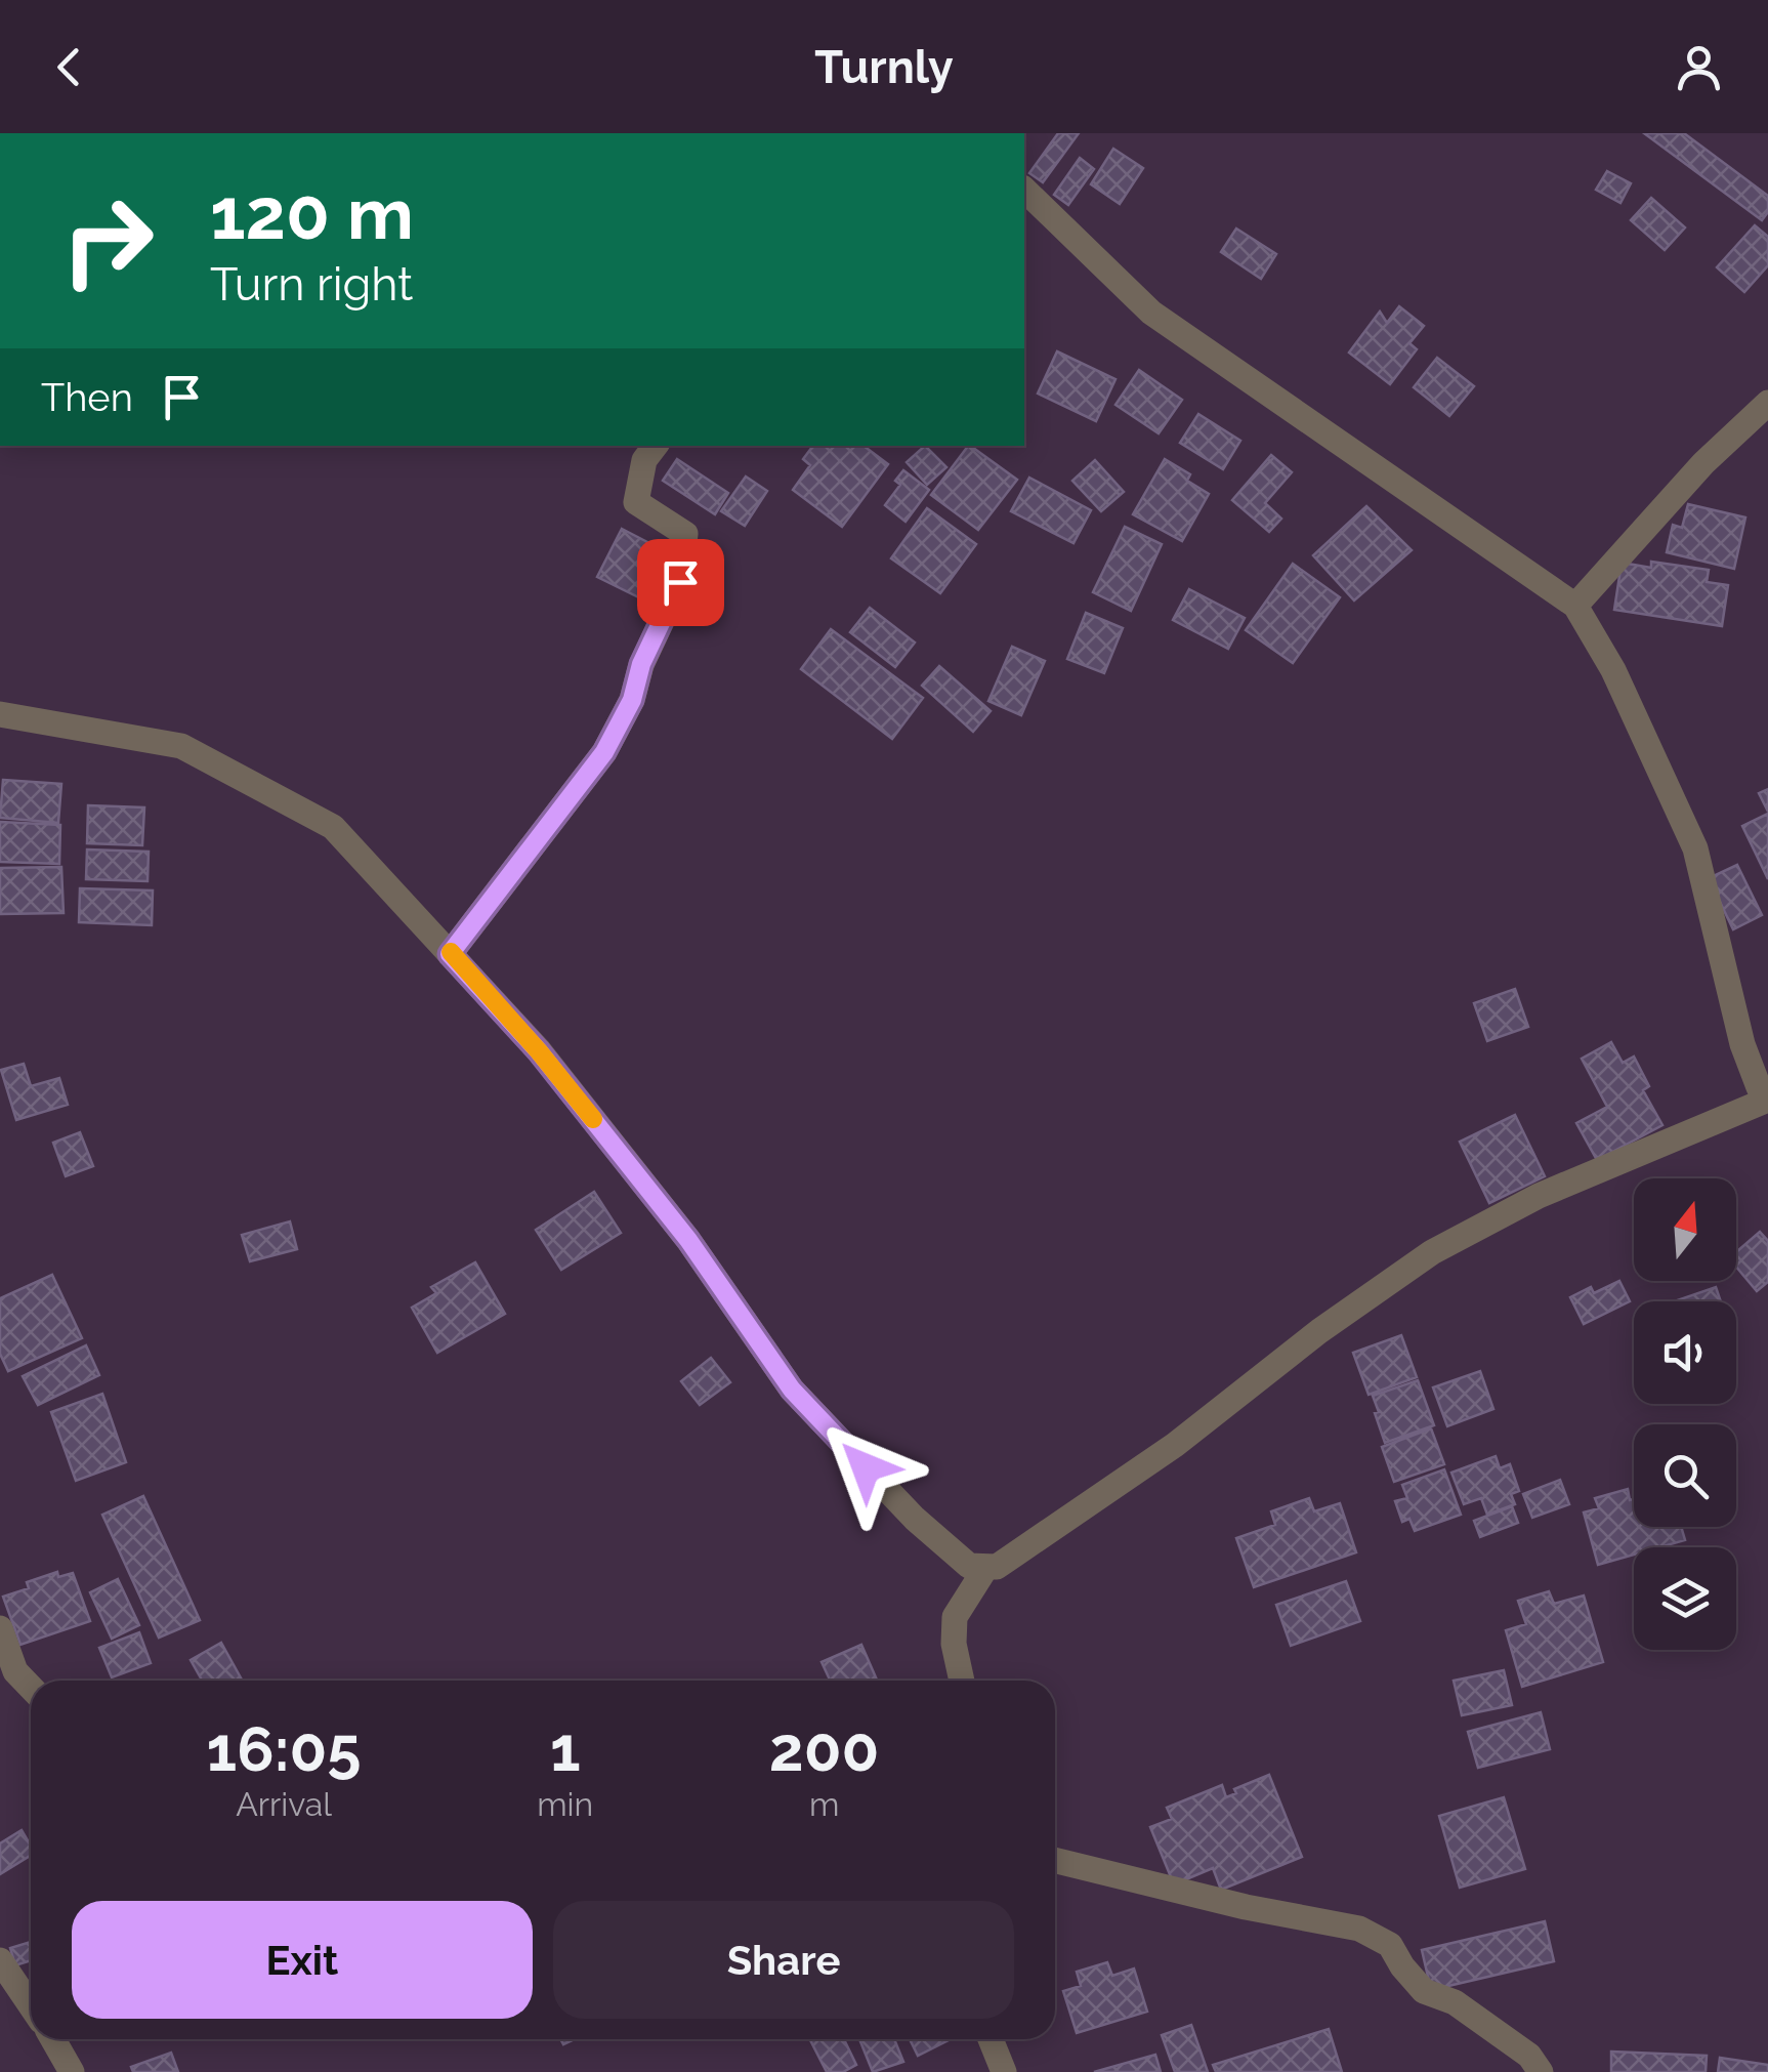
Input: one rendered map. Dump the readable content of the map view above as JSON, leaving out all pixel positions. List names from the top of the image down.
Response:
{
  "north": "top",
  "page": {
    "header": "Turnly",
    "turn": ["120 m", "Turn right"],
    "then": "Then",
    "eta": [
      "16:05",
      "Arrival",
      "1",
      "min",
      "200",
      "m"
    ],
    "buttons": ["Exit", "Share"]
  }
}
